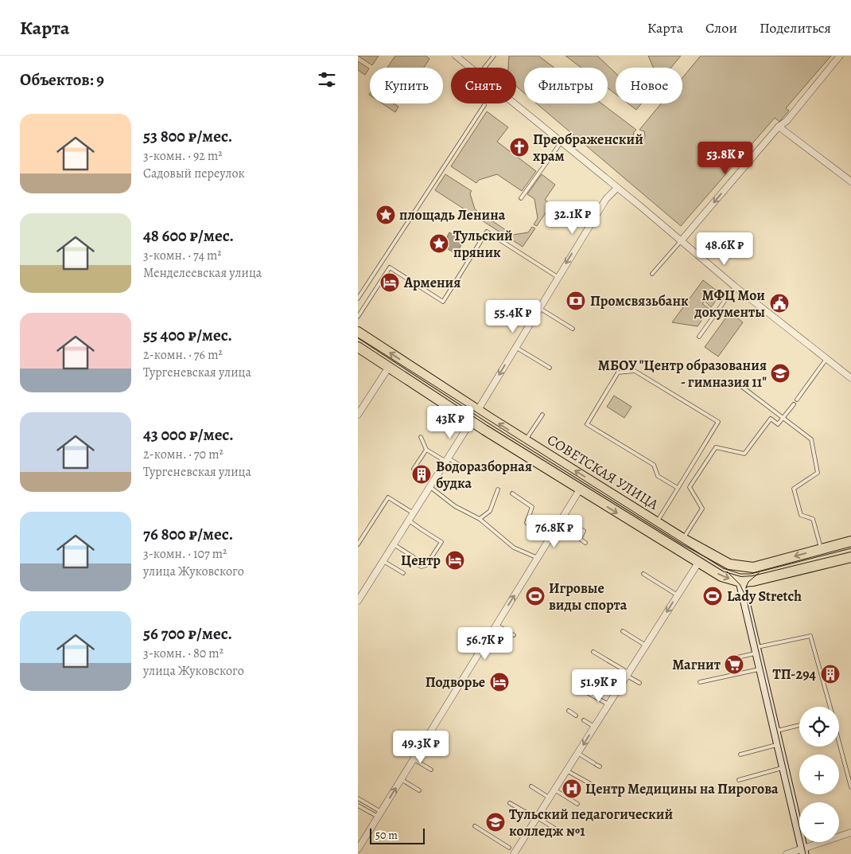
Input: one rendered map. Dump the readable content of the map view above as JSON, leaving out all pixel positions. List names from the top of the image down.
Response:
{
  "streets": {
    "main road": ["СОВЕТСКАЯ УЛИЦА"]
  },
  "places": {
    "church": ["Преображенский храм"],
    "place": ["площадь Ленина", "Тульский пряник"],
    "hotel": ["Армения", "Центр", "Подворье"],
    "bank": ["Промсвязьбанк"],
    "public building": ["МФЦ Мои документы"],
    "school or university": ["МБОУ \"Центр образования - гимназия 11\"", "Тульский педагогический колледж №1"],
    "building": ["Водоразборная будка", "ТП-294"],
    "sports": ["Игровые виды спорта", "Lady Stretch"],
    "supermarket": ["Магнит"],
    "hospital": ["Центр Медицины на Пирогова"]
  },
  "scale_bar": "50 m",
  "page": {
    "header": "Карта",
    "nav": ["Карта", "Слои", "Поделиться"],
    "heading": "Объектов: 9",
    "chip": [
      "Купить",
      "Снять",
      "Фильтры",
      "Новое"
    ],
    "list": [
      {
        "name": "53 800 ₽/мес.",
        "note": "3-комн. · 92 m² · Садовый переулок"
      },
      {
        "name": "48 600 ₽/мес.",
        "note": "3-комн. · 74 m² · Менделеевская улица"
      },
      {
        "name": "55 400 ₽/мес.",
        "note": "2-комн. · 76 m² · Тургеневская улица"
      },
      {
        "name": "43 000 ₽/мес.",
        "note": "2-комн. · 70 m² · Тургеневская улица"
      },
      {
        "name": "76 800 ₽/мес.",
        "note": "3-комн. · 107 m² · улица Жуковского"
      },
      {
        "name": "56 700 ₽/мес.",
        "note": "3-комн. · 80 m² · улица Жуковского"
      }
    ],
    "price": [
      "53.8K ₽",
      "32.1K ₽",
      "48.6K ₽",
      "55.4K ₽",
      "43K ₽",
      "76.8K ₽",
      "56.7K ₽",
      "51.9K ₽",
      "49.3K ₽"
    ],
    "map_buttons": ["+", "−"],
    "scale": "50 m"
  }
}
